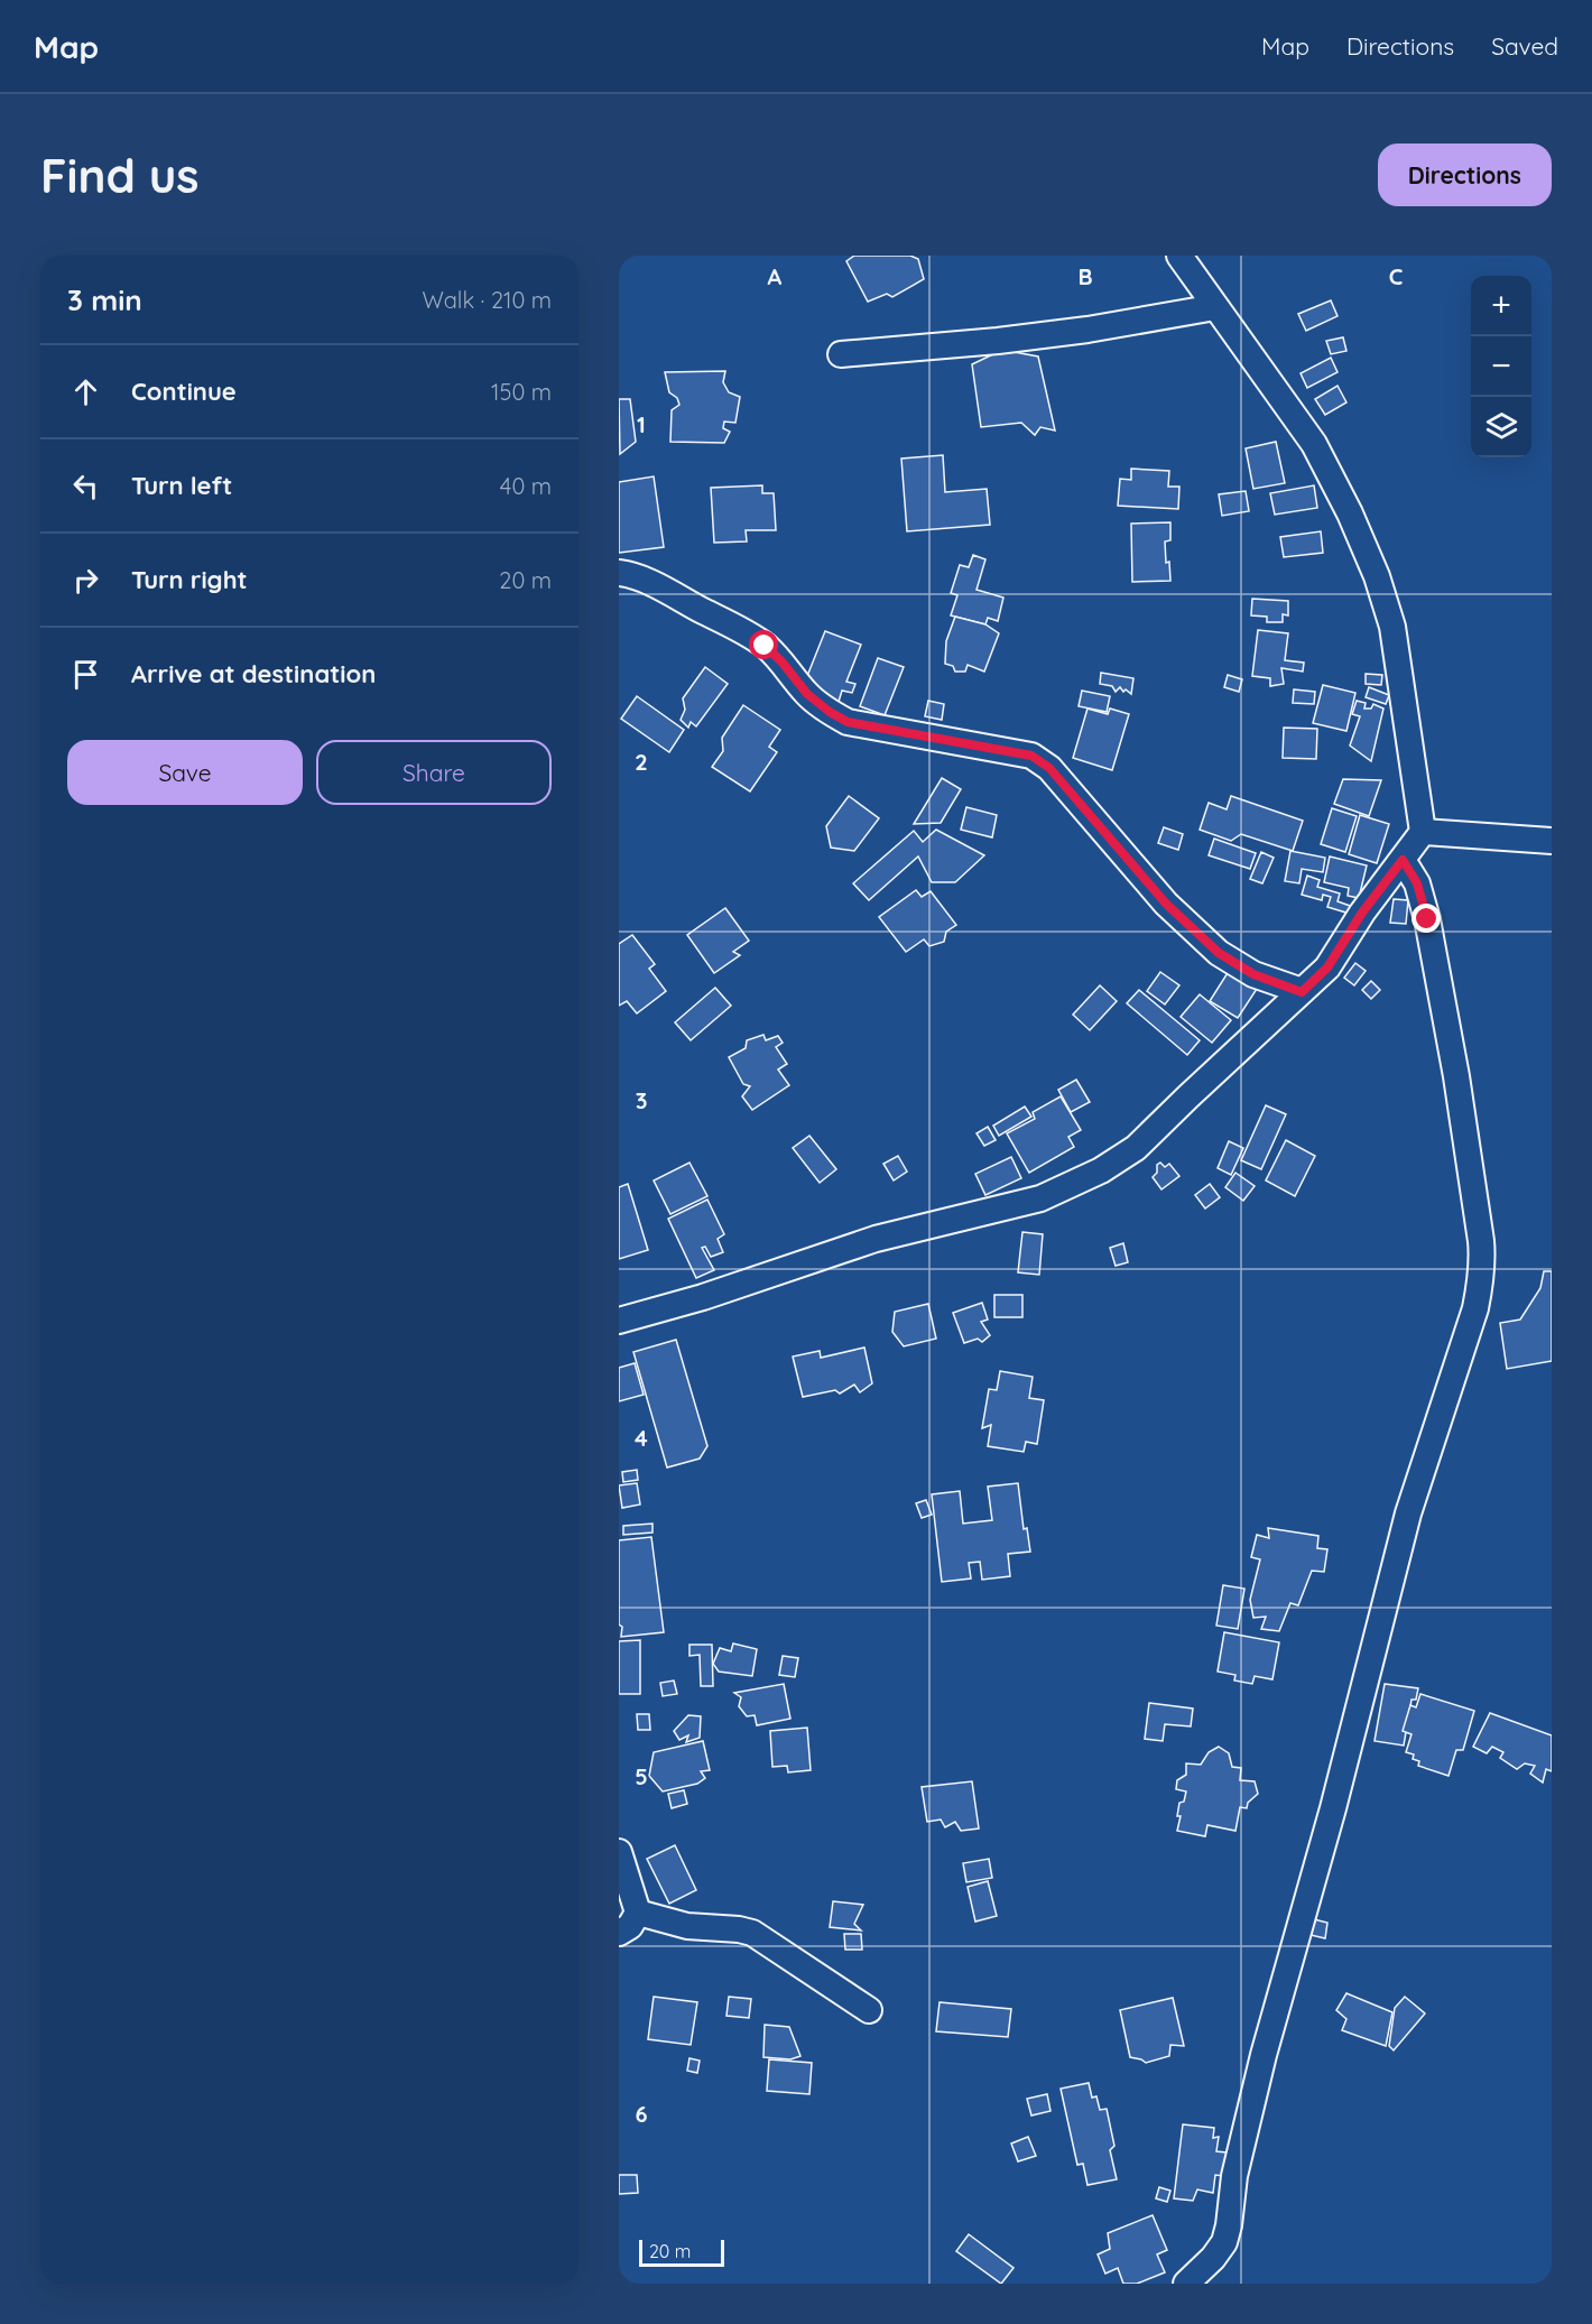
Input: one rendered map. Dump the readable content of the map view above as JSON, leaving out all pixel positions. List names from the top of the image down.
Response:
{
  "scale_bar": "20 m",
  "page": {
    "header": "Map",
    "nav": ["Map", "Directions", "Saved"],
    "buttons": [
      "Directions",
      ["Save", "Share"]
    ],
    "title": "Find us",
    "heading": ["3 min", "Walk · 210 m"],
    "map_buttons": ["+", "−"],
    "list": [
      ["Continue", "150 m"],
      ["Turn left", "40 m"],
      ["Turn right", "20 m"],
      "Arrive at destination"
    ],
    "scale": "20 m"
  },
  "grid": {
    "columns": ["A", "B", "C"],
    "rows": [
      "1",
      "2",
      "3",
      "4",
      "5",
      "6"
    ]
  }
}
